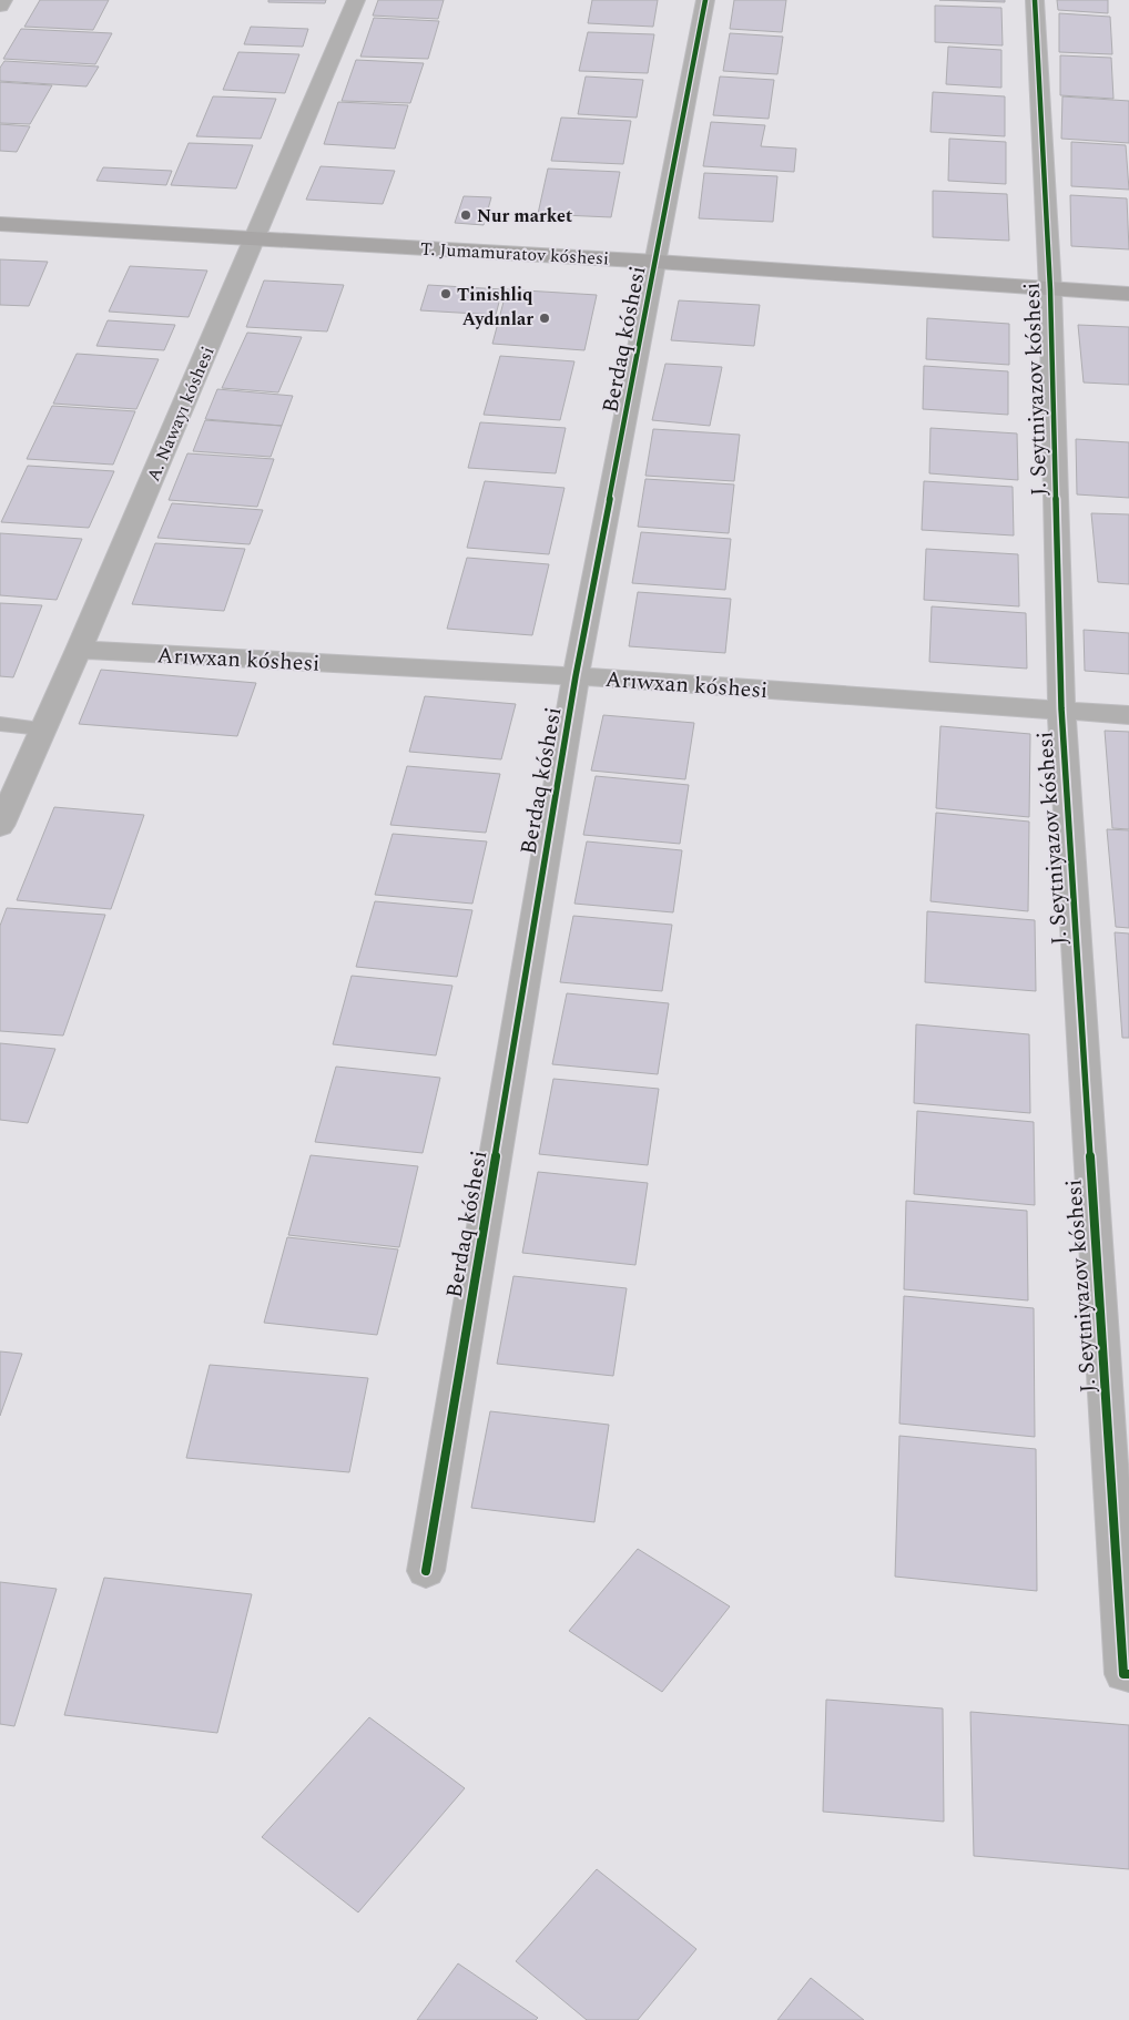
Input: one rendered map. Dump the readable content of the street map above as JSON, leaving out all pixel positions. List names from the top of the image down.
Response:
{
  "streets": {
    "main road": ["T. Jumamuratov kóshesi"],
    "street": [
      "Berdaq kóshesi",
      "J. Seytniyazov kóshesi",
      "A. Nawayı kóshesi",
      "Arıwxan kóshesi"
    ]
  },
  "crossings": [
    ["T. Jumamuratov kóshesi", "Berdaq kóshesi"],
    ["T. Jumamuratov kóshesi", "J. Seytniyazov kóshesi"],
    ["T. Jumamuratov kóshesi", "A. Nawayı kóshesi"],
    ["Berdaq kóshesi", "Arıwxan kóshesi"],
    ["J. Seytniyazov kóshesi", "Arıwxan kóshesi"],
    ["A. Nawayı kóshesi", "Arıwxan kóshesi"]
  ],
  "places": ["Nur market", "Tinishliq", "Aydınlar"]
}
